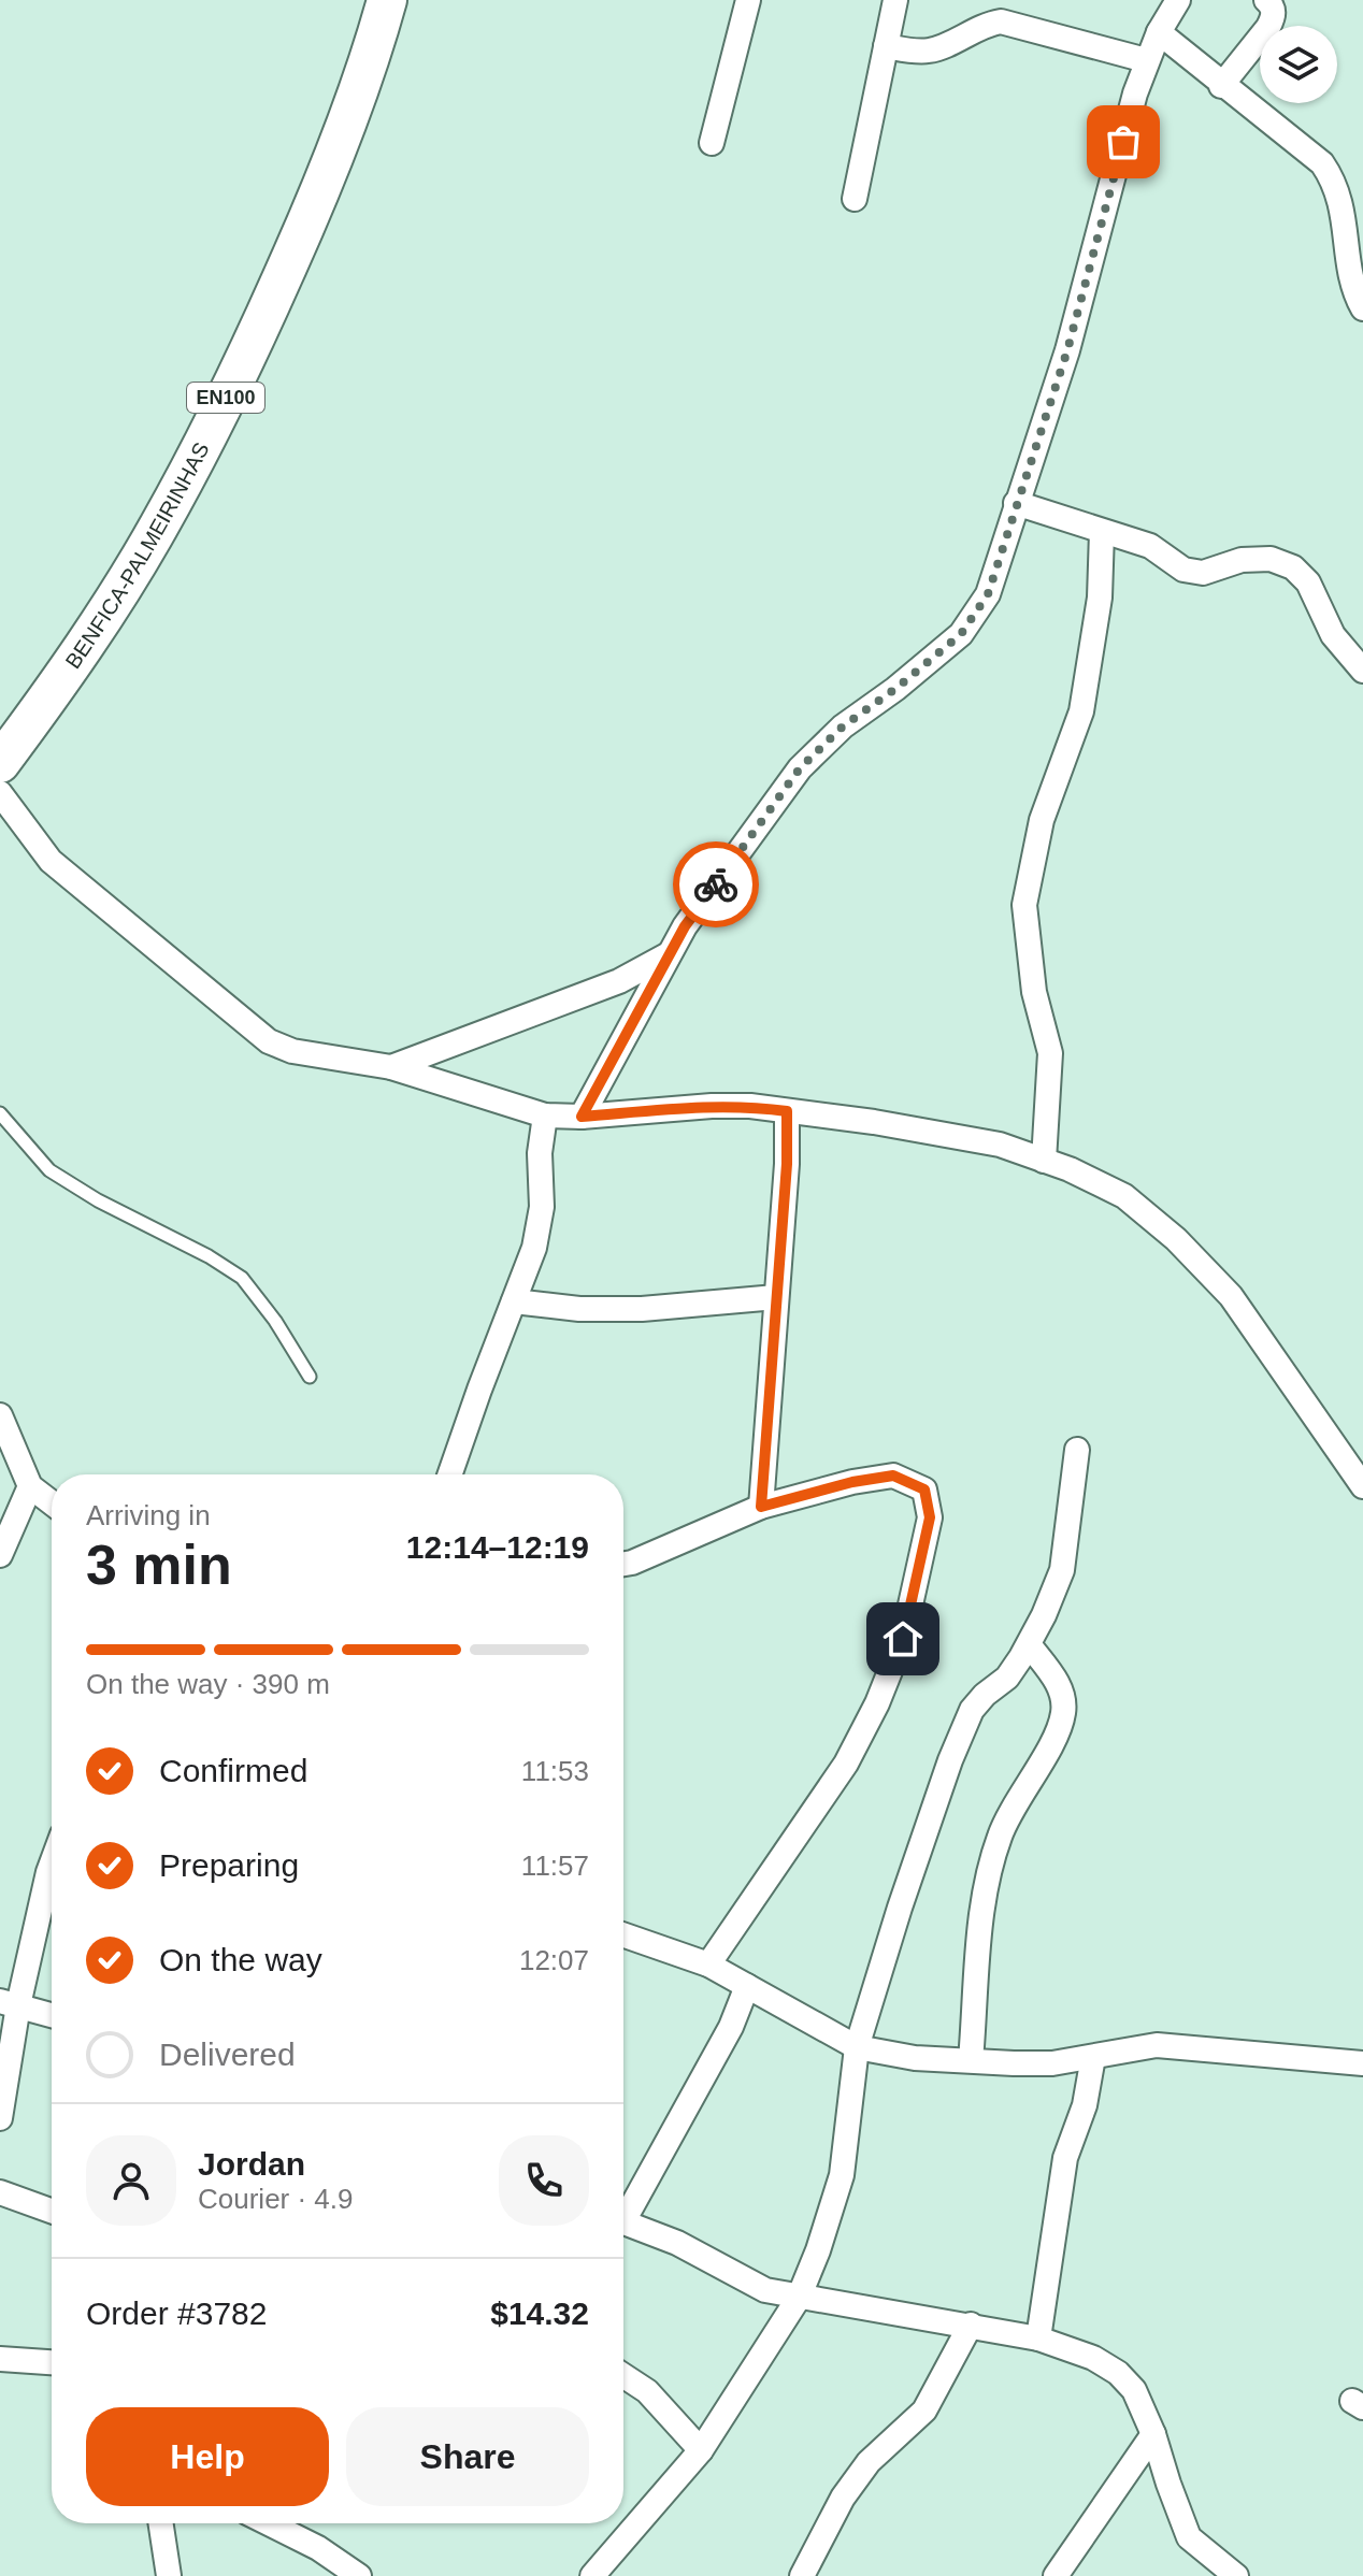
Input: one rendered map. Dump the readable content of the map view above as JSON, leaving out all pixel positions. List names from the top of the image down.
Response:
{
  "streets": {
    "main road": ["EN100", "BENFICA-PALMEIRINHAS"]
  },
  "page": {
    "heading": ["3 min", "Arriving in", "12:14–12:19"],
    "panel": [
      "Jordan",
      "Courier · 4.9",
      "Order #3782",
      "$14.32"
    ],
    "bar": "On the way · 390 m",
    "list": [
      ["Confirmed", "11:53"],
      ["Preparing", "11:57"],
      ["On the way", "12:07"],
      "Delivered"
    ],
    "buttons": ["Help", "Share"]
  }
}
